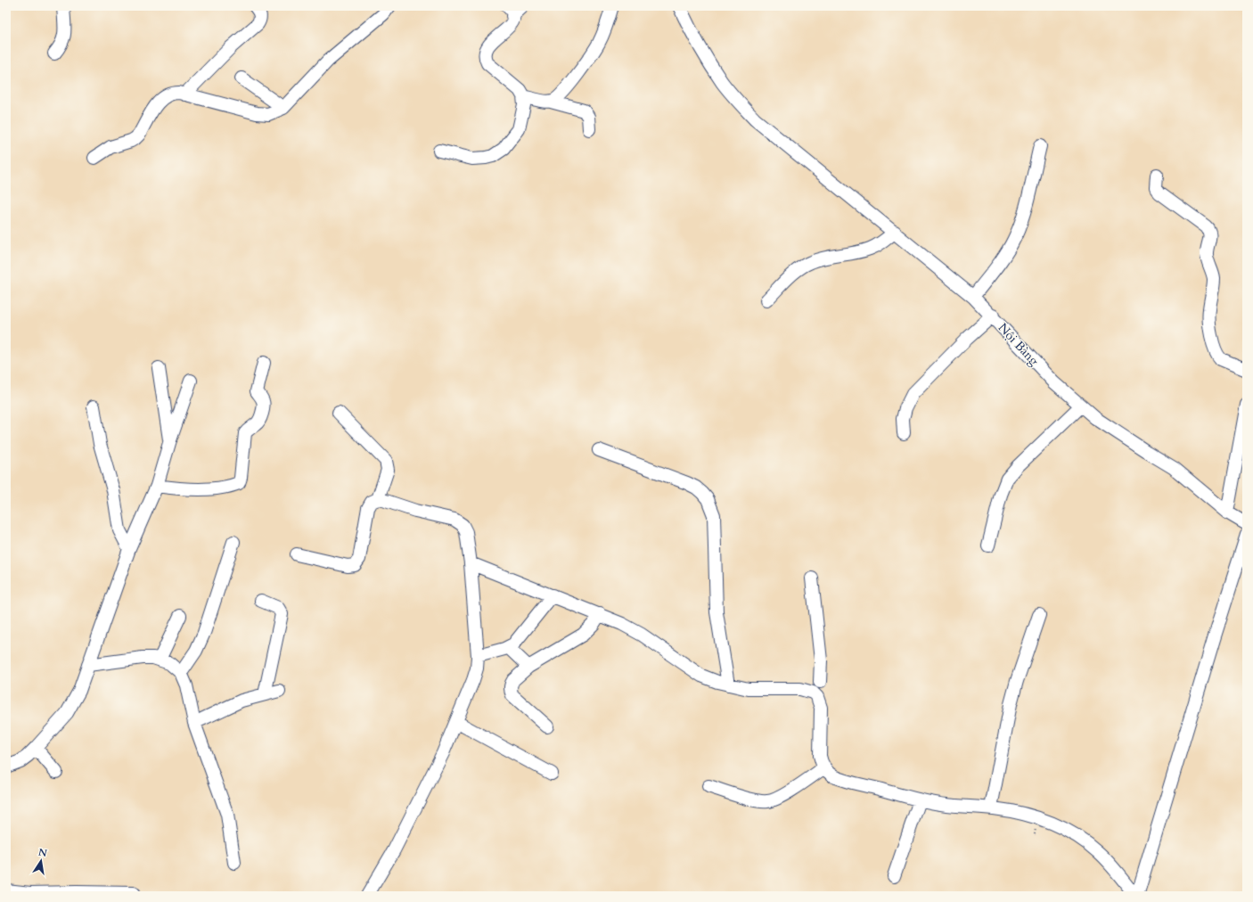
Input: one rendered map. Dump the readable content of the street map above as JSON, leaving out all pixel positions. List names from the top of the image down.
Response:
{
  "streets": {
    "street": ["Nội Bàng"]
  },
  "north": "top"
}
